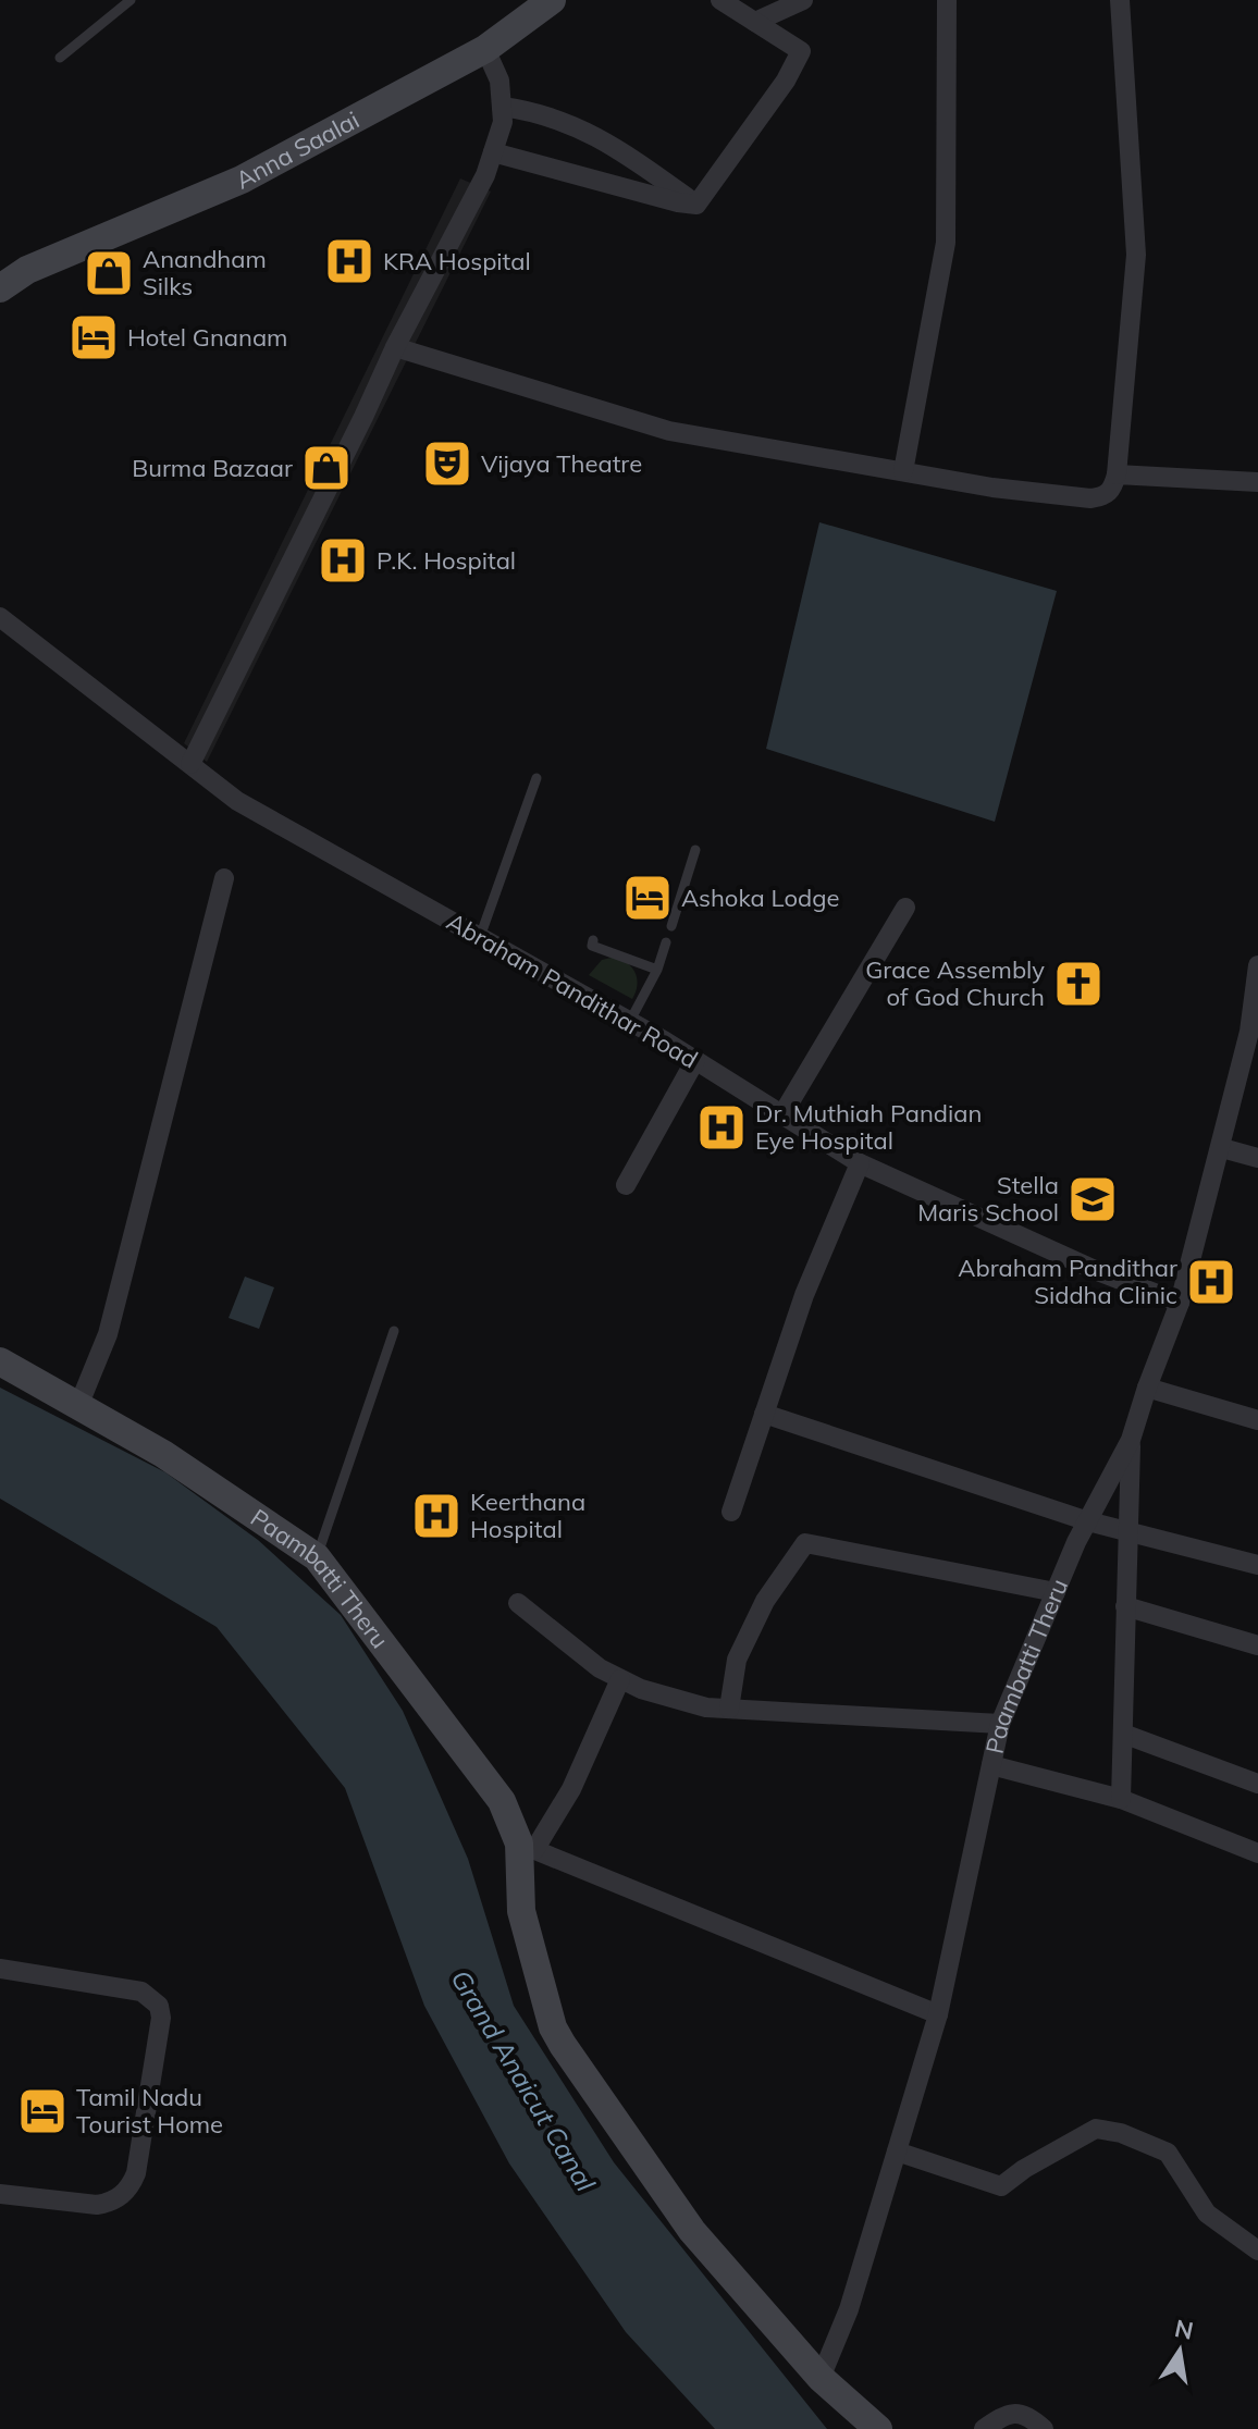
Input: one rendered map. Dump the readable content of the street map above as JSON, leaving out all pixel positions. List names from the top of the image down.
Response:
{
  "streets": {
    "street": ["Anna Saalai", "Abraham Pandithar Road", "Paambatti Theru"]
  },
  "crossings": [
    ["Abraham Pandithar Road", "Paambatti Theru"]
  ],
  "water": ["Grand Anaicut Canal"],
  "places": {
    "hospital": [
      "KRA Hospital",
      "P.K. Hospital",
      "Dr. Muthiah Pandian Eye Hospital",
      "Abraham Pandithar Siddha Clinic",
      "Keerthana Hospital"
    ],
    "shop": ["Anandham Silks", "Burma Bazaar"],
    "hotel": ["Hotel Gnanam", "Ashoka Lodge", "Tamil Nadu Tourist Home"],
    "theatre": ["Vijaya Theatre"],
    "church": ["Grace Assembly of God Church"],
    "school or university": ["Stella Maris School"]
  },
  "north": "top"
}
